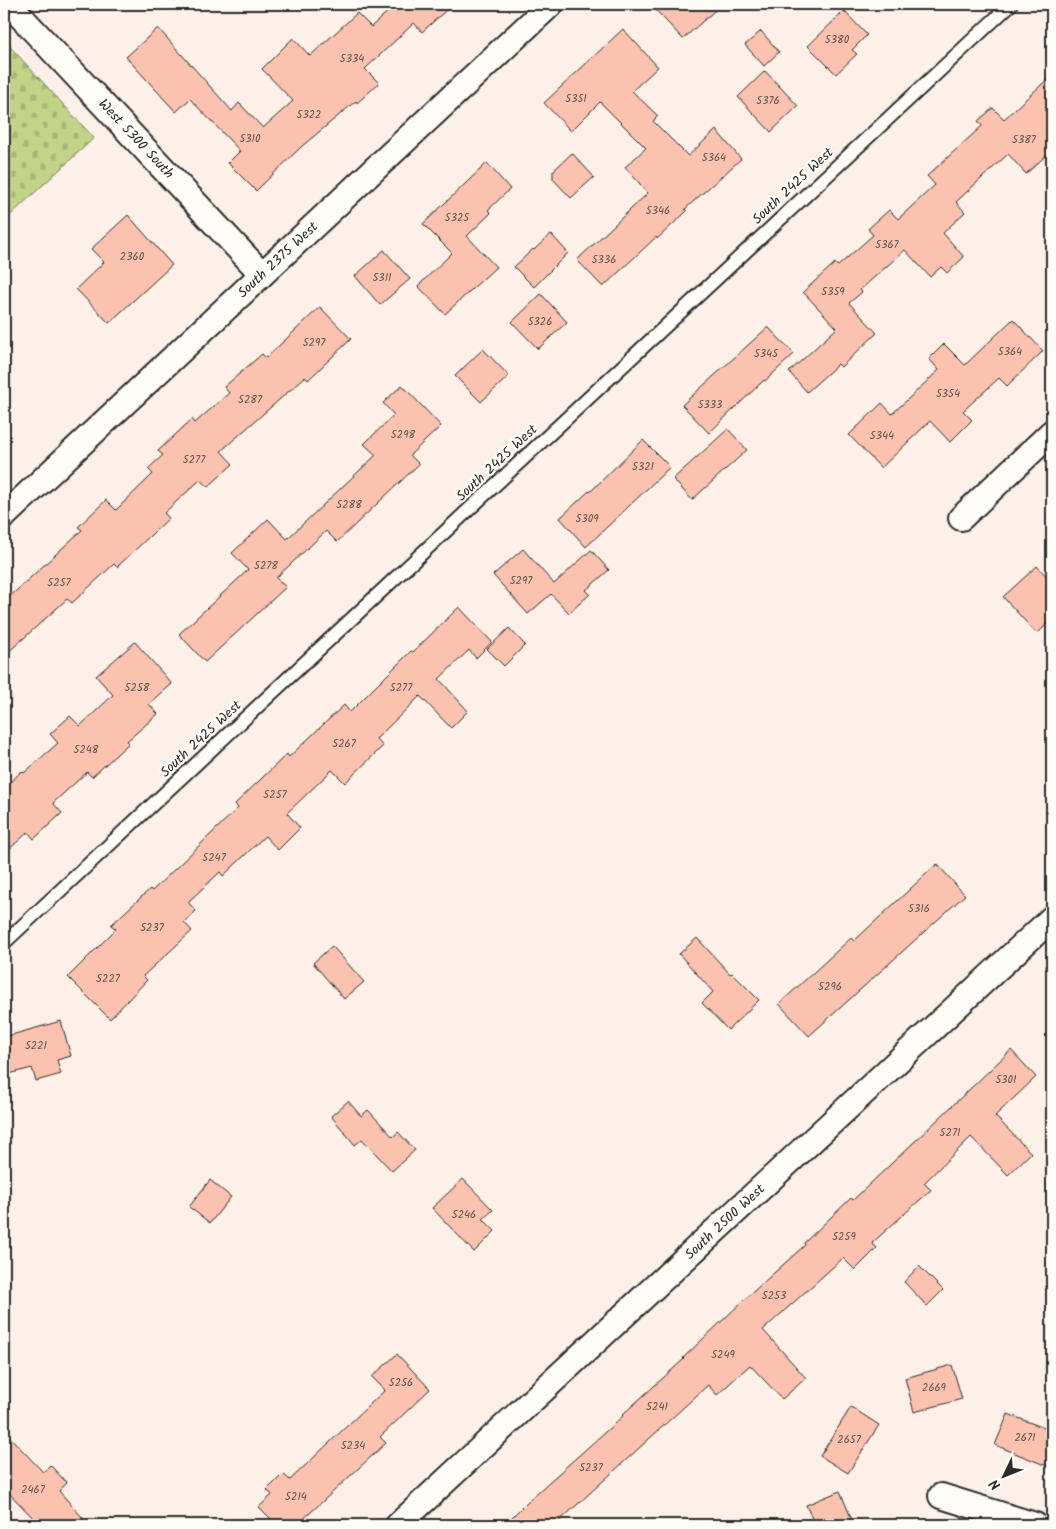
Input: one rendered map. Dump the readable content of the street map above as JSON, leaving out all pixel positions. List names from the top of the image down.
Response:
{
  "streets": {
    "street": ["West 5300 South", "South 2375 West", "South 2500 West"],
    "lane": ["South 2425 West"]
  },
  "crossings": [
    ["West 5300 South", "South 2375 West"]
  ],
  "house_numbers": [
    "5380",
    "5334",
    "5351",
    "5376",
    "5322",
    "5310",
    "5387",
    "5364",
    "5346",
    "5325",
    "5367",
    "2360",
    "5336",
    "5311",
    "5359",
    "5326",
    "5297",
    "5364",
    "5345",
    "5354",
    "5287",
    "5333",
    "5298",
    "5344",
    "5277",
    "5321",
    "5288",
    "5309",
    "5278",
    "5297",
    "5257",
    "5258",
    "5277",
    "5267",
    "5248",
    "5257",
    "5247",
    "5316",
    "5237",
    "5227",
    "5296",
    "5221",
    "5301",
    "5271",
    "5246",
    "5259",
    "5253",
    "5249",
    "5256",
    "2669",
    "5241",
    "2671",
    "2657",
    "5234",
    "5237",
    "2467",
    "5214"
  ],
  "north": "bottom left"
}
